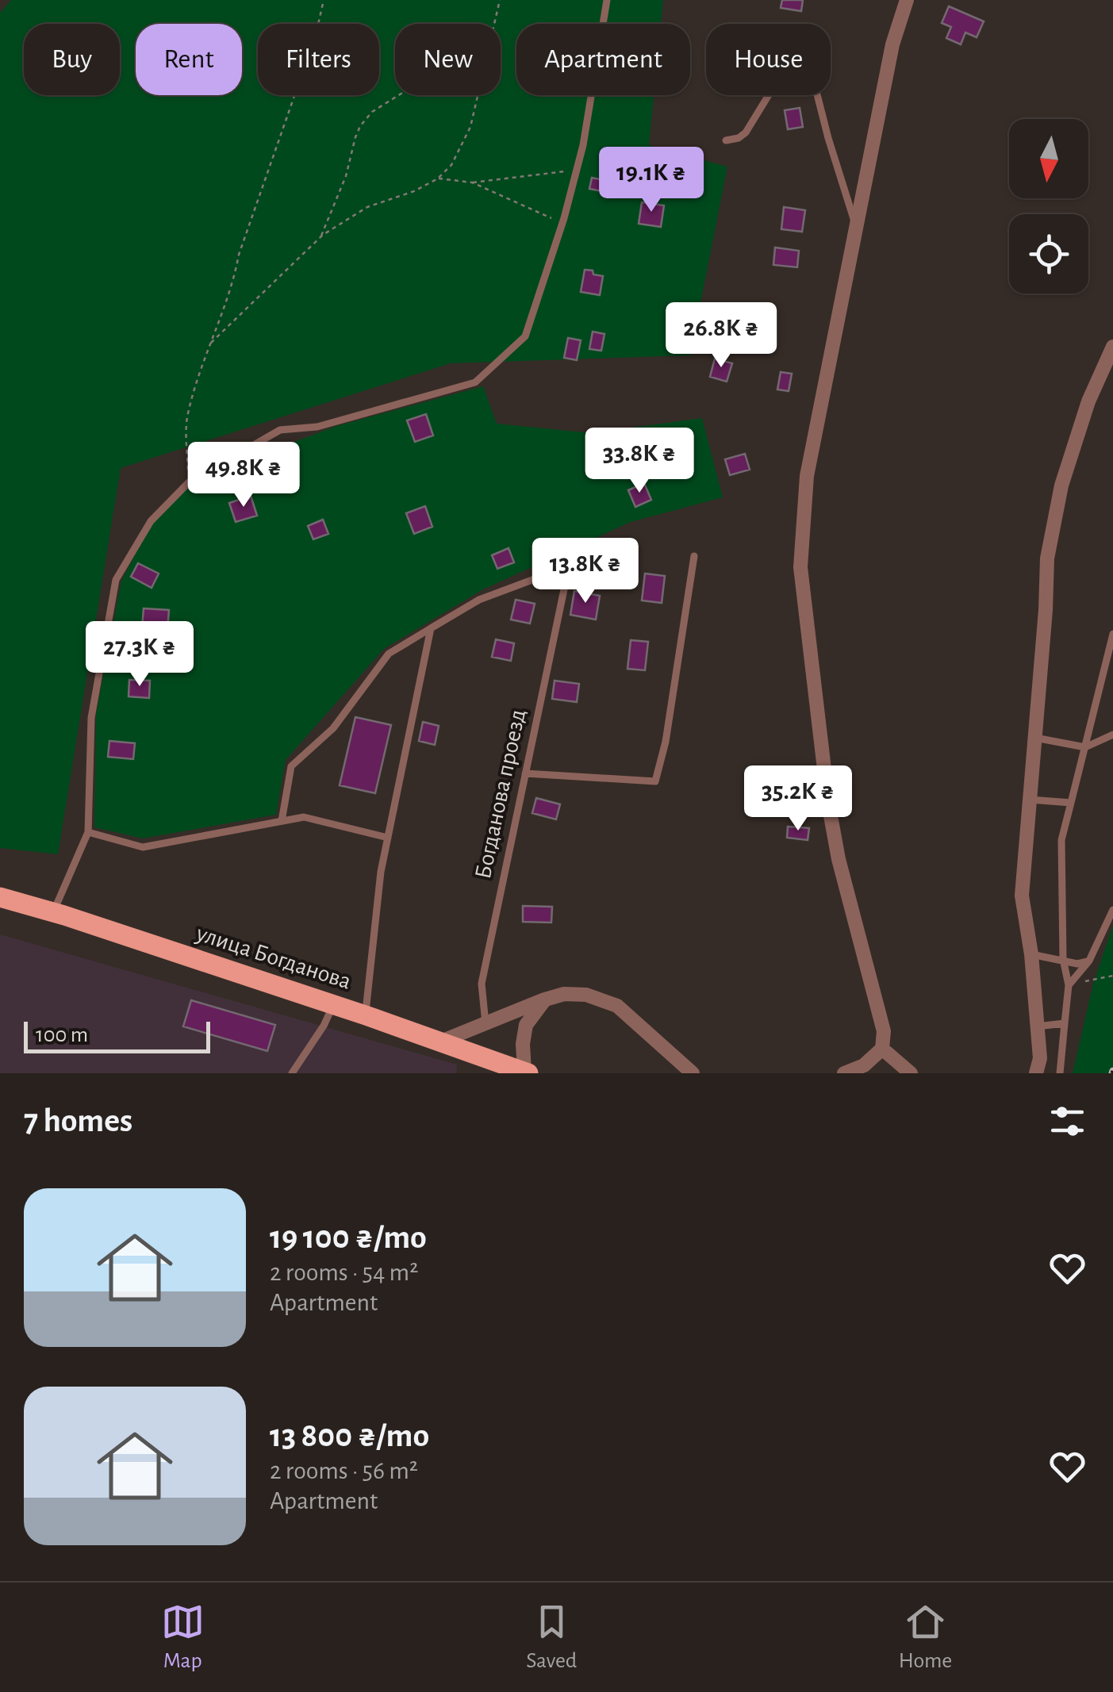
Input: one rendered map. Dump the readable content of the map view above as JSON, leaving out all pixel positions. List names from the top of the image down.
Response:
{
  "streets": {
    "main road": ["улица Богданова"],
    "lane": ["Богданова проезд"]
  },
  "scale_bar": "100 m",
  "north": "bottom",
  "page": {
    "chip": [
      "Buy",
      "Rent",
      "Filters",
      "New",
      "Apartment",
      "House"
    ],
    "price": [
      "19.1K ₴",
      "26.8K ₴",
      "33.8K ₴",
      "49.8K ₴",
      "13.8K ₴",
      "27.3K ₴",
      "35.2K ₴"
    ],
    "scale": "100 m",
    "heading": "7 homes",
    "list": [
      {
        "name": "19 100 ₴/mo",
        "note": "2 rooms · 54 m² · Apartment"
      },
      {
        "name": "13 800 ₴/mo",
        "note": "2 rooms · 56 m² · Apartment"
      }
    ],
    "tabs": ["Map", "Saved", "Home"]
  }
}
